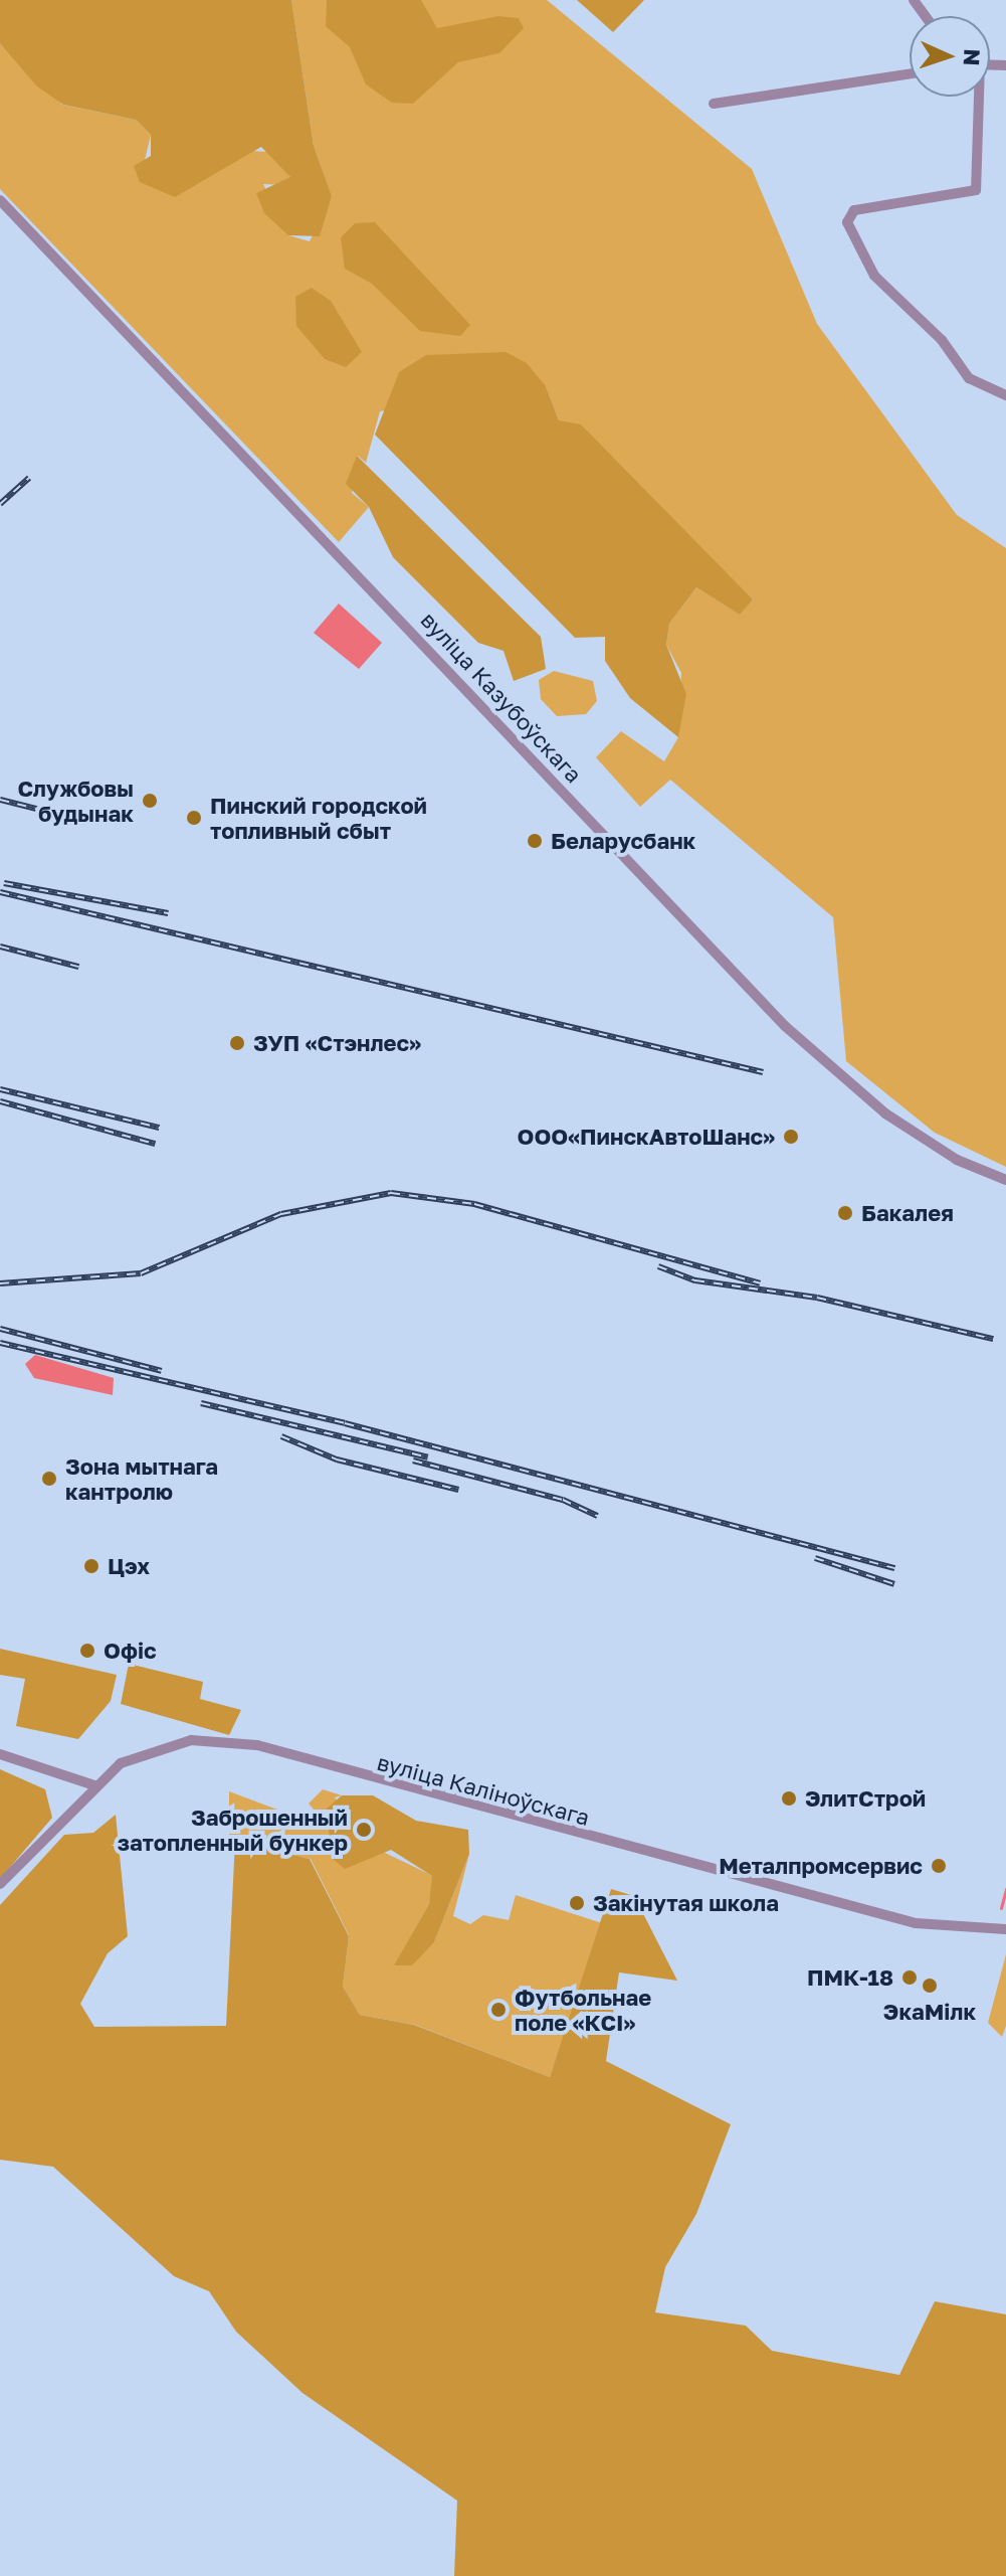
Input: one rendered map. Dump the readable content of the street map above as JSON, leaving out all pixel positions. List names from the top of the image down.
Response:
{
  "streets": {
    "street": ["вуліца Казубоўскага", "вуліца Каліноўскага"]
  },
  "places": [
    "Службовы будынак",
    "Пинский городской топливный сбыт",
    "Беларусбанк",
    "ЗУП «Стэнлес»",
    "ООО«ПинскАвтоШанс»",
    "Бакалея",
    "Зона мытнага кантролю",
    "Цэх",
    "Офіс",
    "ЭлитСтрой",
    "Заброшенный затопленный бункер",
    "Металпромсервис",
    "Закінутая школа",
    "ПМК-18",
    "ЭкаМілк",
    "Футбольнае поле «КСІ»"
  ],
  "north": "right"
}
